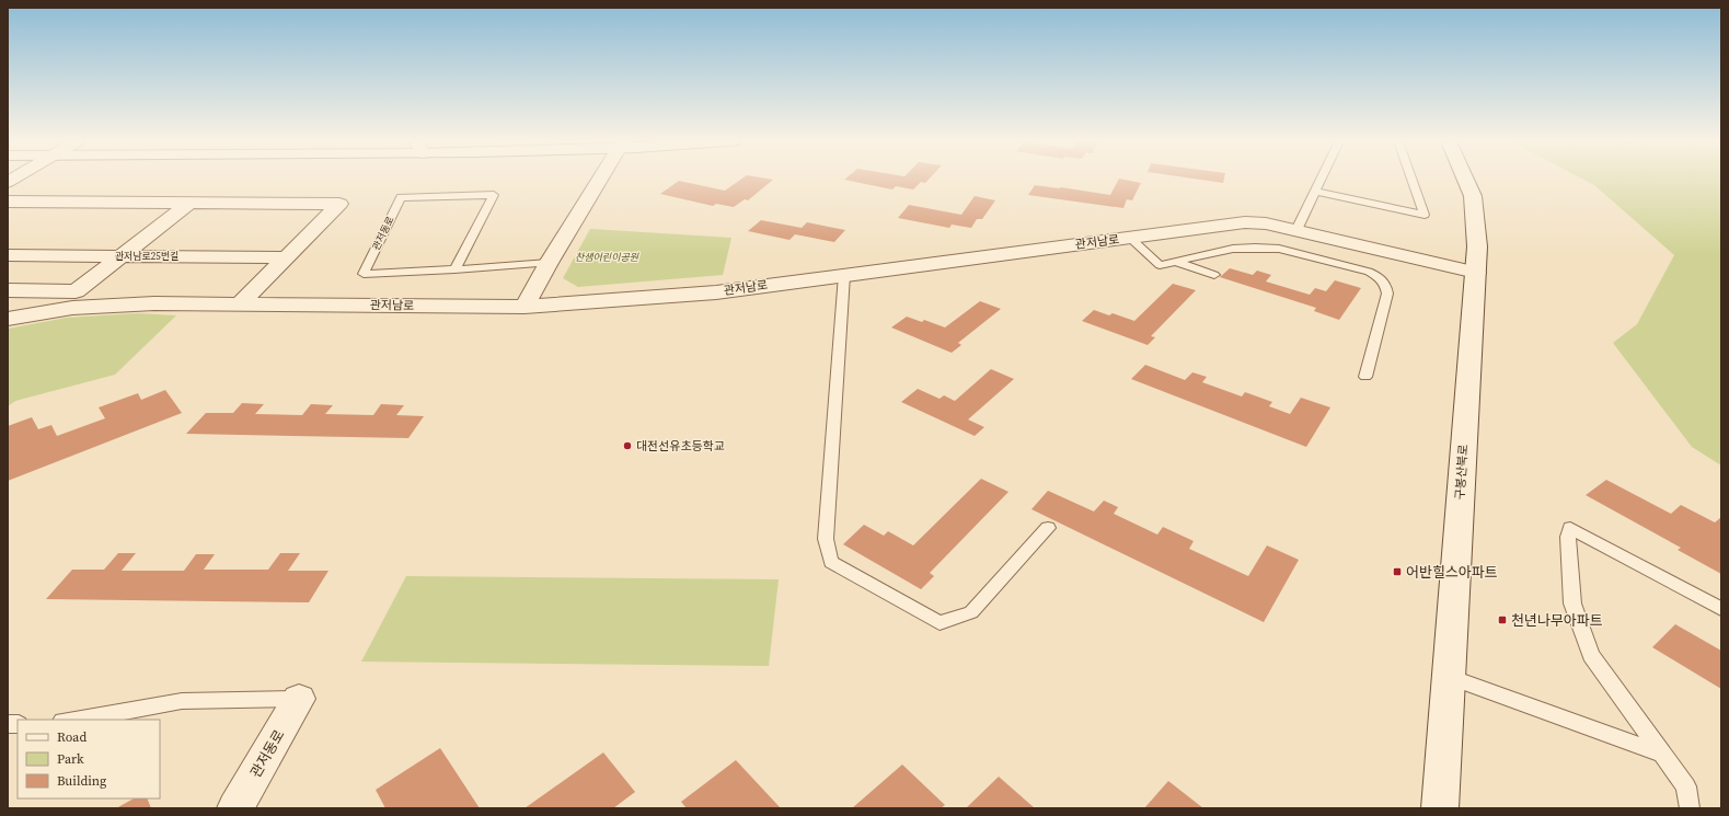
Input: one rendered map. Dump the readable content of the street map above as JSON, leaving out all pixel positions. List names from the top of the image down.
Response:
{
  "streets": {
    "street": [
      "관저동로",
      "관저남로",
      "관저남로25번길",
      "구봉산북로"
    ]
  },
  "crossings": [
    ["관저남로", "구봉산북로"]
  ],
  "parks": ["찬샘어린이공원"],
  "places": {
    "other": ["대전선유초등학교"],
    "transit": ["어반힐스아파트", "천년나무아파트"]
  },
  "legend": ["Road", "Park", "Building"]
}
